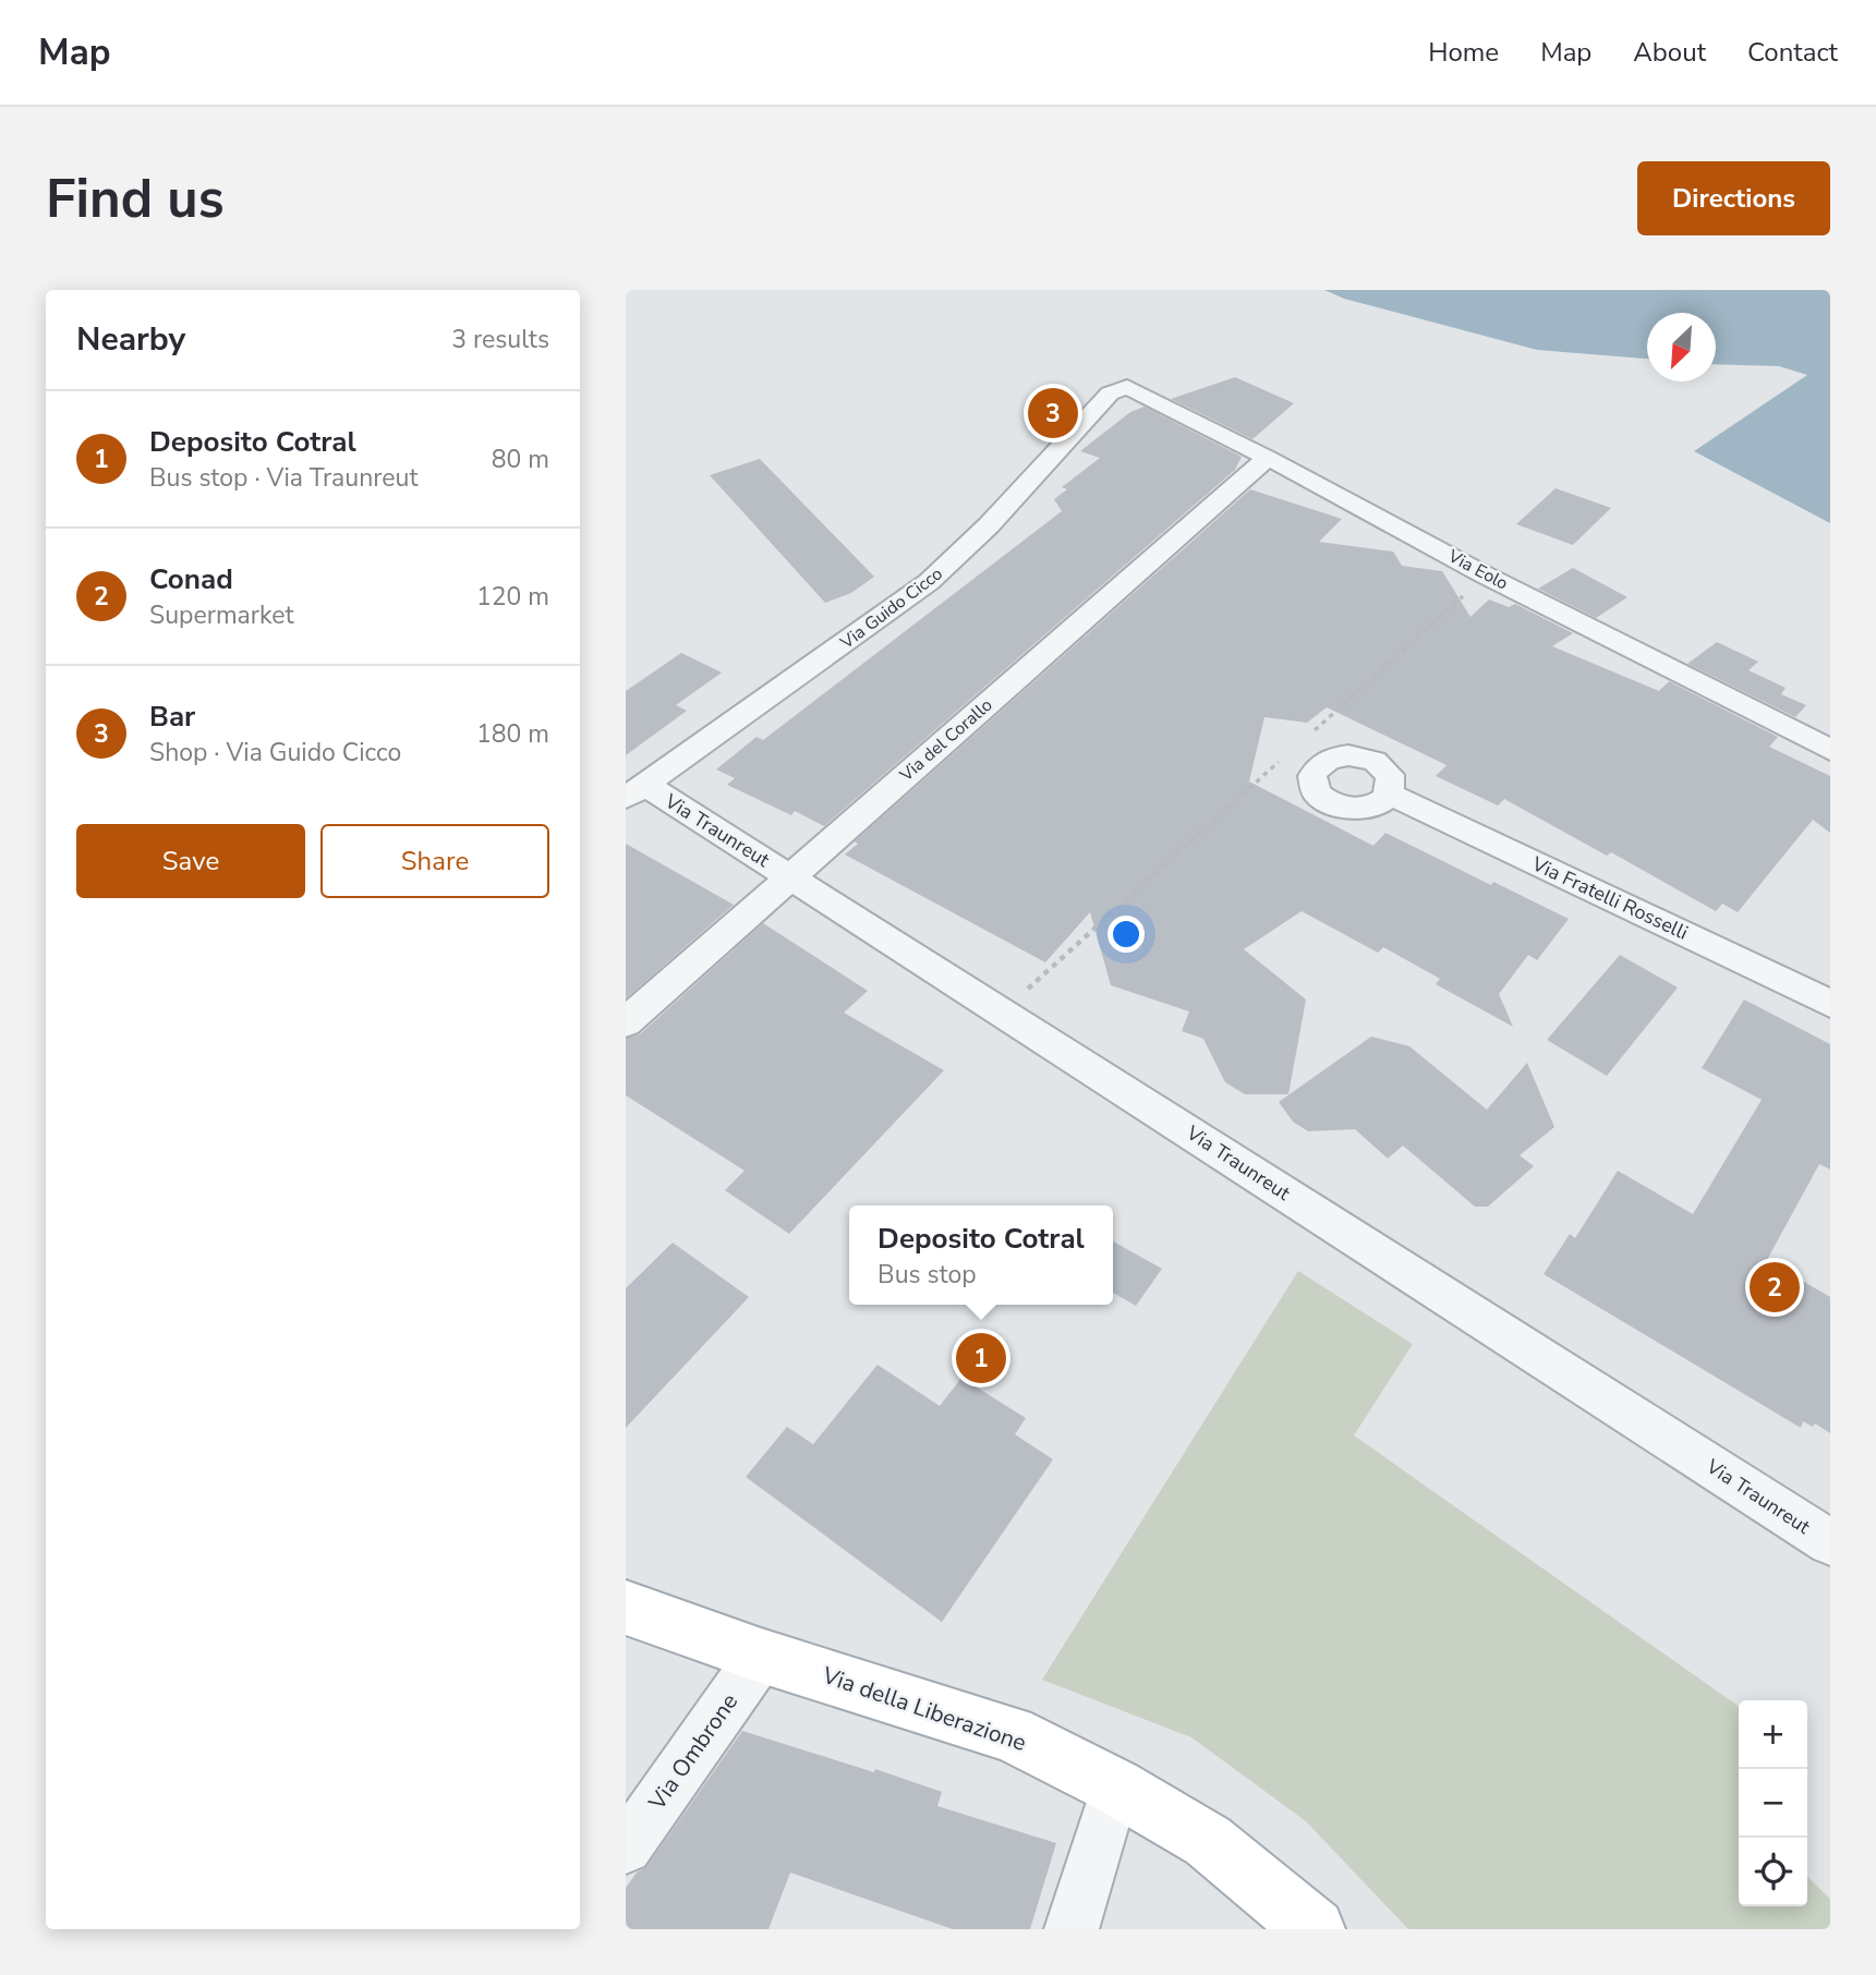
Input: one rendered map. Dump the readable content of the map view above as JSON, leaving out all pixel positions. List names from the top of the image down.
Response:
{
  "streets": {
    "main road": ["Via della Liberazione"],
    "street": [
      "Via Eolo",
      "Via Guido Cicco",
      "Via del Corallo",
      "Via Traunreut",
      "Via Fratelli Rosselli",
      "Via Ombrone"
    ]
  },
  "crossings": [
    ["Via Eolo", "Via Guido Cicco"],
    ["Via Eolo", "Via del Corallo"],
    ["Via Guido Cicco", "Via Traunreut"],
    ["Via del Corallo", "Via Traunreut"],
    ["Via della Liberazione", "Via Ombrone"]
  ],
  "north": "bottom left",
  "page": {
    "header": "Map",
    "nav": [
      "Home",
      "Map",
      "About",
      "Contact"
    ],
    "buttons": [
      "Directions",
      ["Save", "Share"]
    ],
    "title": "Find us",
    "heading": ["Nearby", "3 results"],
    "pins": ["3", "2", "1"],
    "list": [
      {
        "mark": "1",
        "name": "Deposito Cotral",
        "note": "Bus stop · Via Traunreut",
        "value": "80 m"
      },
      {
        "mark": "2",
        "name": "Conad",
        "note": "Supermarket",
        "value": "120 m"
      },
      {
        "mark": "3",
        "name": "Bar",
        "note": "Shop · Via Guido Cicco",
        "value": "180 m"
      }
    ],
    "popup": ["Deposito Cotral", "Bus stop"],
    "map_buttons": ["+", "−"]
  }
}
